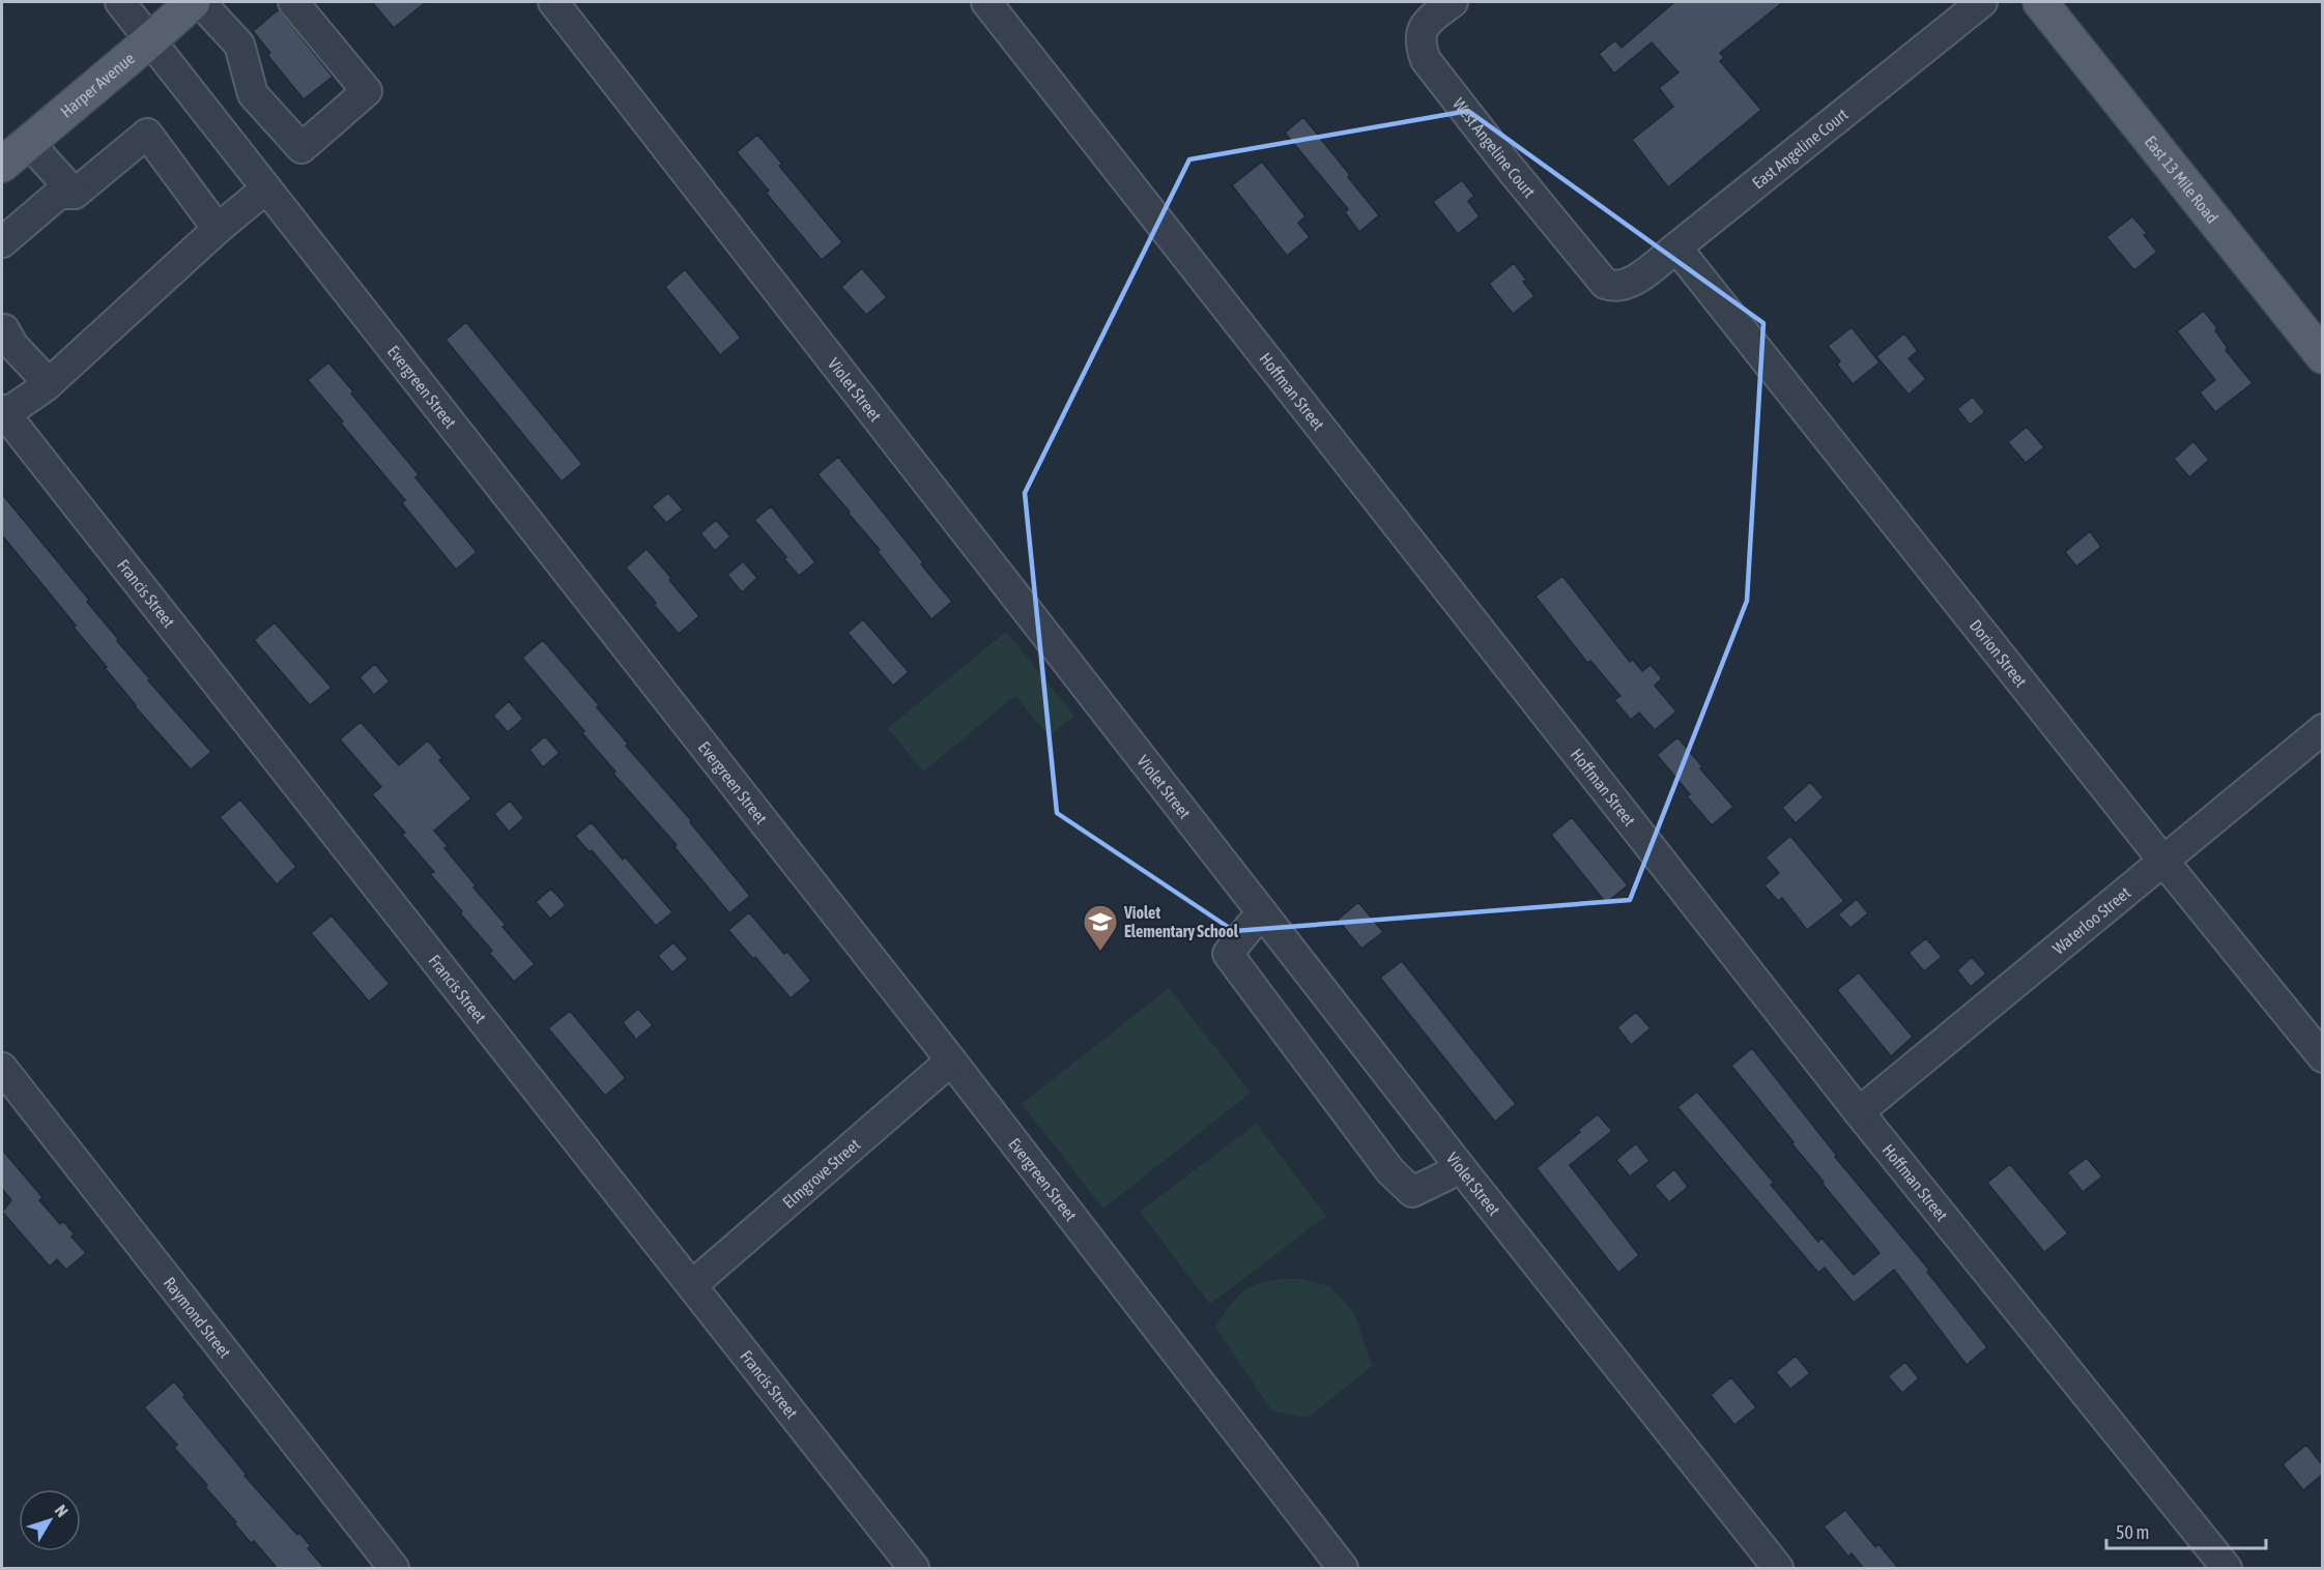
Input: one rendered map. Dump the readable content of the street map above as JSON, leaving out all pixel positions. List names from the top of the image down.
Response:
{
  "streets": {
    "main road": ["Harper Avenue", "East 13 Mile Road"],
    "street": [
      "West Angeline Court",
      "East Angeline Court",
      "Evergreen Street",
      "Violet Street",
      "Hoffman Street",
      "Francis Street",
      "Dorion Street",
      "Waterloo Street",
      "Elmgrove Street",
      "Raymond Street"
    ]
  },
  "crossings": [
    ["Harper Avenue", "Evergreen Street"],
    ["West Angeline Court", "East Angeline Court"],
    ["East Angeline Court", "Dorion Street"],
    ["Evergreen Street", "Elmgrove Street"],
    ["Hoffman Street", "Waterloo Street"],
    ["Francis Street", "Elmgrove Street"],
    ["Dorion Street", "Waterloo Street"]
  ],
  "places": {
    "school or university": ["Violet Elementary School"]
  },
  "scale_bar": "50 m",
  "north": "top right"
}
